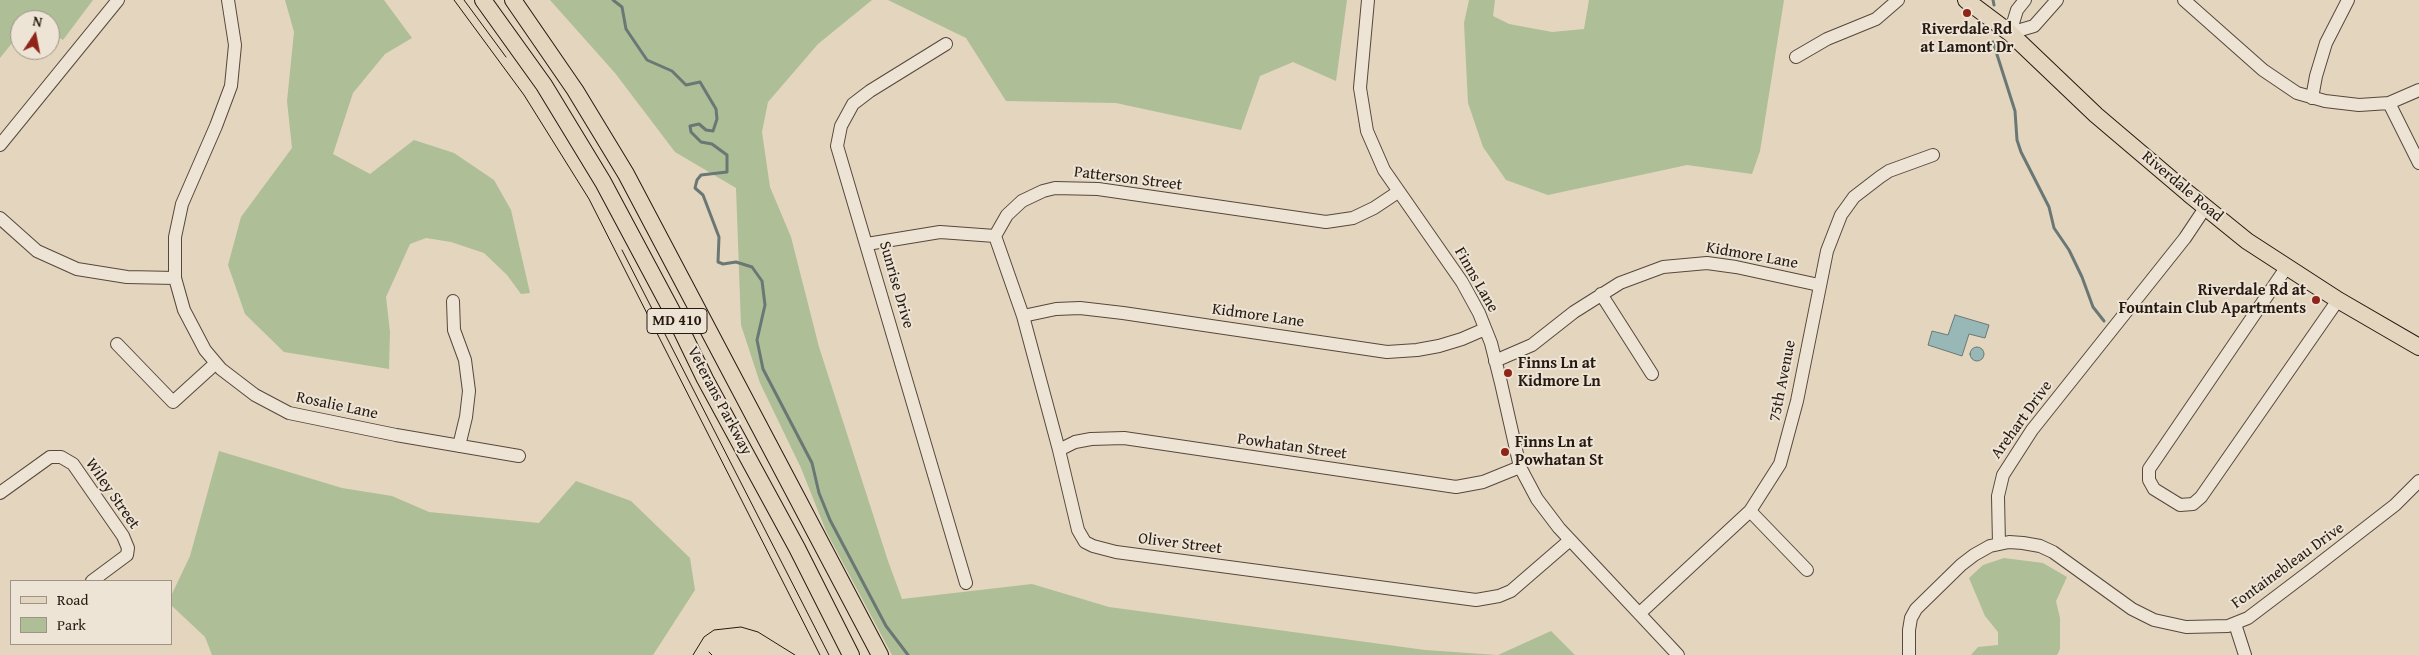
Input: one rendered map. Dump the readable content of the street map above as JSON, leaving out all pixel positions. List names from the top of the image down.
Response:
{
  "streets": {
    "main road": ["Riverdale Road", "MD 410", "Veterans Parkway"],
    "street": [
      "Patterson Street",
      "Kidmore Lane",
      "Finns Lane",
      "Sunrise Drive",
      "75th Avenue",
      "Rosalie Lane",
      "Arehart Drive",
      "Powhatan Street",
      "Wiley Street",
      "Oliver Street",
      "Fontainebleau Drive"
    ]
  },
  "crossings": [
    ["Patterson Street", "Finns Lane"],
    ["Patterson Street", "Oliver Street"],
    ["Riverdale Road", "Arehart Drive"],
    ["Kidmore Lane", "Finns Lane"],
    ["Kidmore Lane", "75th Avenue"],
    ["Kidmore Lane", "Oliver Street"],
    ["Finns Lane", "75th Avenue"],
    ["Finns Lane", "Powhatan Street"],
    ["Finns Lane", "Oliver Street"],
    ["Arehart Drive", "Fontainebleau Drive"],
    ["Powhatan Street", "Oliver Street"]
  ],
  "places": [
    "Riverdale Rd at Lamont Dr",
    "Riverdale Rd at Fountain Club Apartments",
    "Finns Ln at Kidmore Ln",
    "Finns Ln at Powhatan St"
  ],
  "legend": ["Road", "Park"],
  "north": "top"
}
